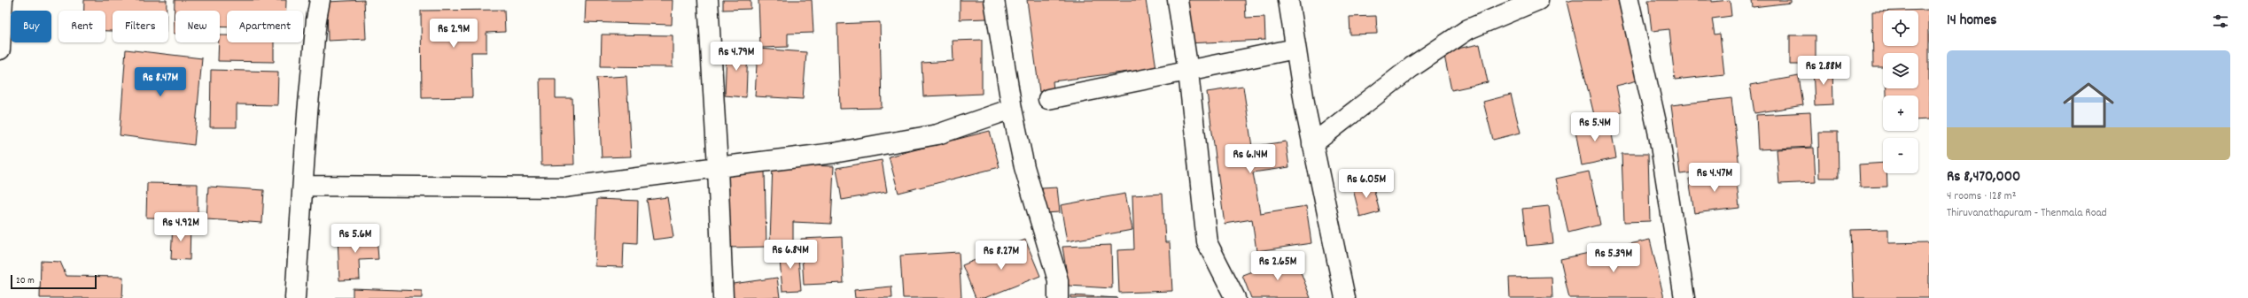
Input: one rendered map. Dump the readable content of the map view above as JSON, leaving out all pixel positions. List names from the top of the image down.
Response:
{
  "scale_bar": "20 m",
  "page": {
    "heading": "14 homes",
    "map_buttons": ["+", "−"],
    "chip": [
      "Buy",
      "Rent",
      "Filters",
      "New",
      "Apartment"
    ],
    "price": [
      "Rs 2.9M",
      "Rs 4.79M",
      "Rs 2.88M",
      "Rs 8.47M",
      "Rs 5.4M",
      "Rs 6.14M",
      "Rs 4.47M",
      "Rs 6.05M",
      "Rs 4.92M",
      "Rs 5.6M",
      "Rs 6.84M",
      "Rs 8.27M",
      "Rs 5.39M",
      "Rs 2.65M"
    ],
    "list": [
      {
        "name": "Rs 8,470,000",
        "note": "4 rooms · 128 m² · Thiruvanathapuram - Thenmala Road"
      }
    ],
    "scale": "20 m"
  }
}
